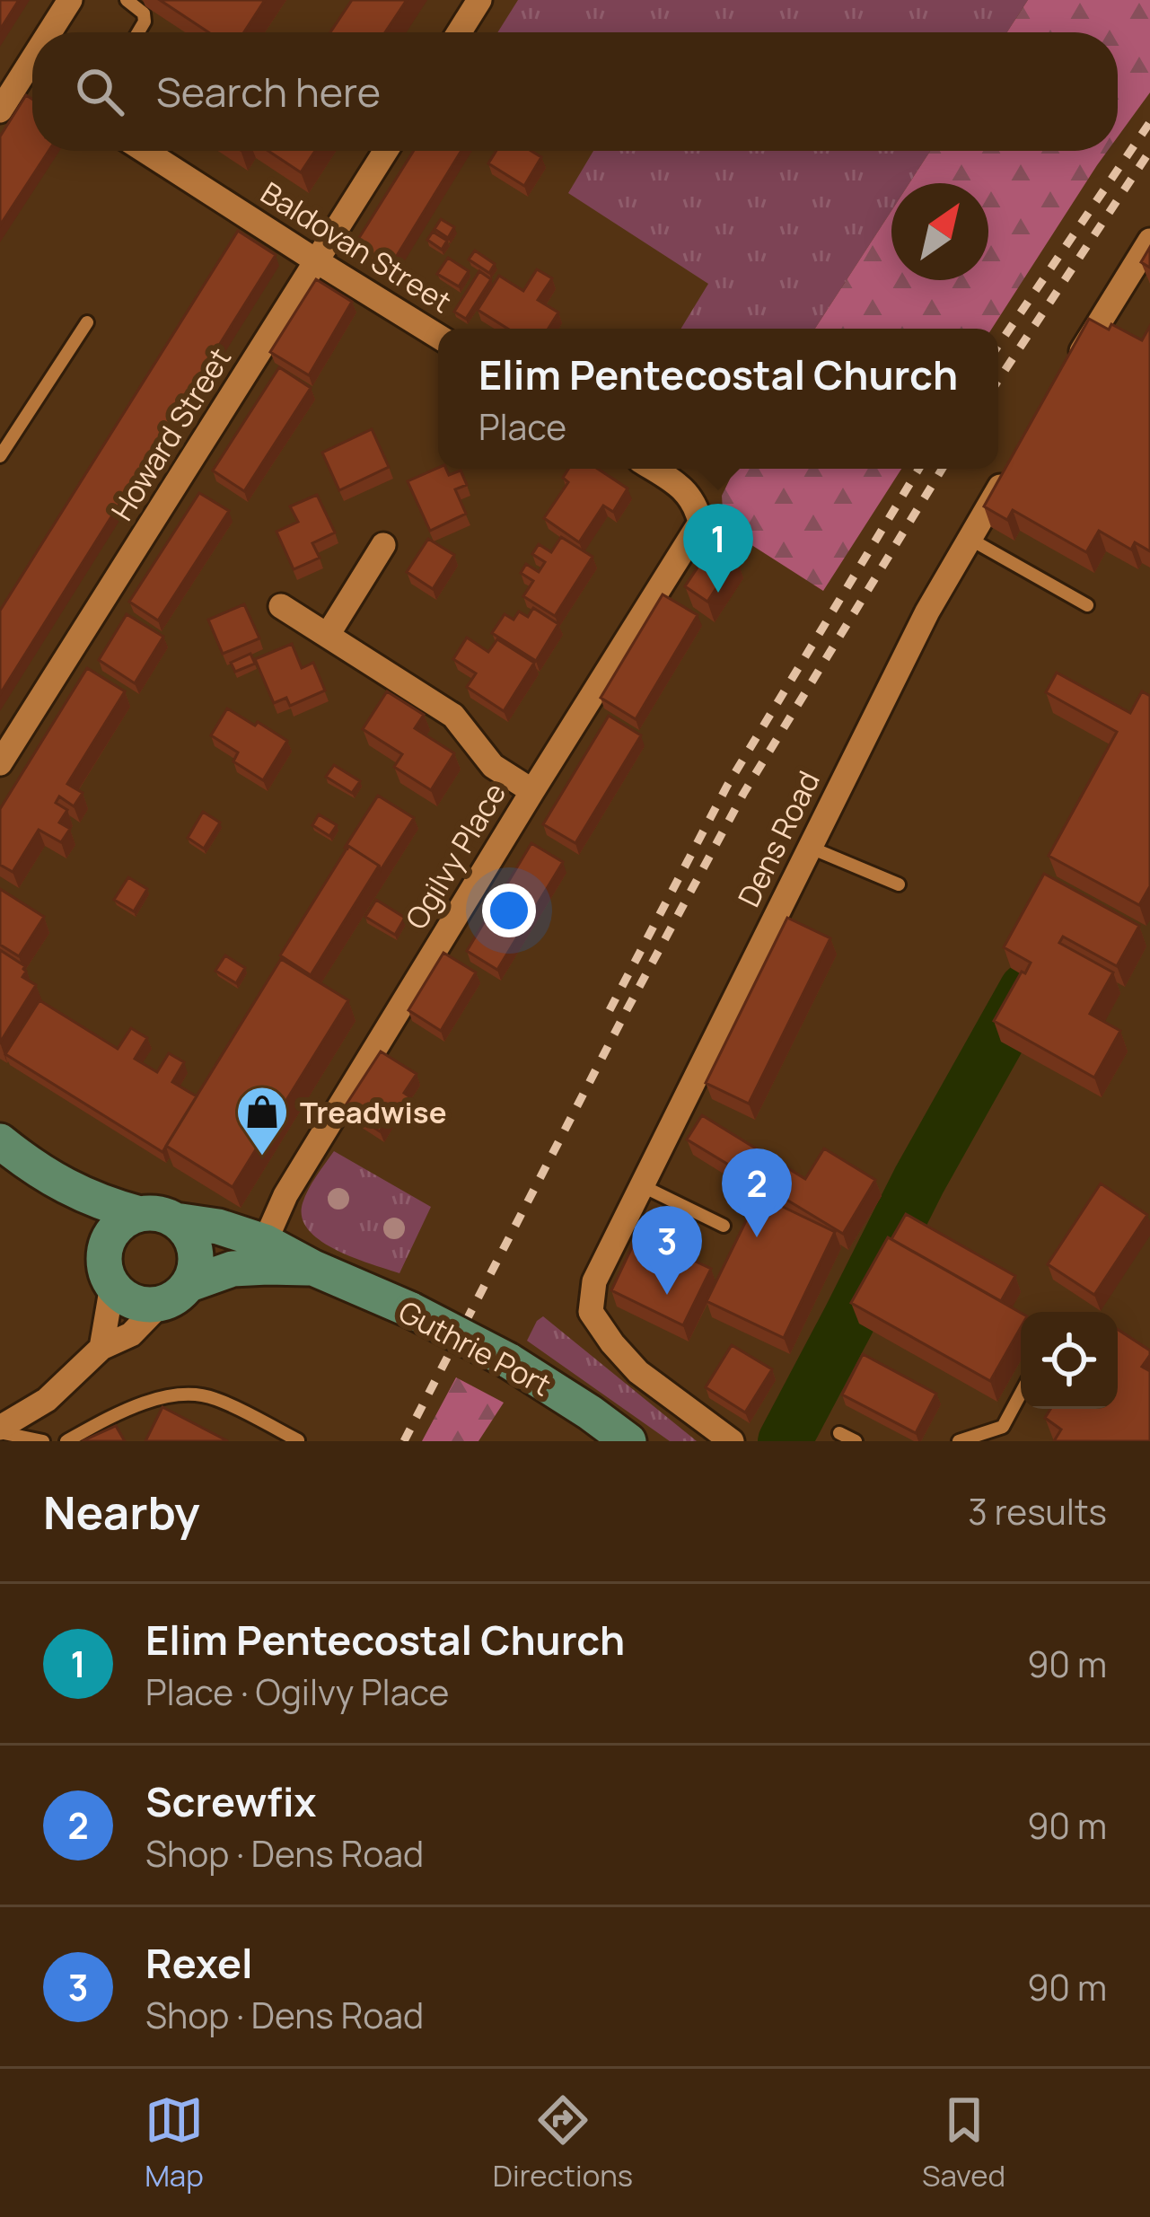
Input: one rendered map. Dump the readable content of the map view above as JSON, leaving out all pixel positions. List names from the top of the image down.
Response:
{
  "streets": {
    "main road": ["Guthrie Port"],
    "street": [
      "Baldovan Street",
      "Howard Street",
      "Dens Road",
      "Ogilvy Place"
    ]
  },
  "crossings": [
    ["Baldovan Street", "Howard Street"],
    ["Ogilvy Place", "Guthrie Port"]
  ],
  "places": {
    "shop": ["Treadwise"]
  },
  "north": "top right",
  "page": {
    "search": "Search here",
    "popup": ["Elim Pentecostal Church", "Place"],
    "pins": ["1", "2", "3"],
    "heading": ["Nearby", "3 results"],
    "list": [
      {
        "mark": "1",
        "name": "Elim Pentecostal Church",
        "note": "Place · Ogilvy Place",
        "value": "90 m"
      },
      {
        "mark": "2",
        "name": "Screwfix",
        "note": "Shop · Dens Road",
        "value": "90 m"
      },
      {
        "mark": "3",
        "name": "Rexel",
        "note": "Shop · Dens Road",
        "value": "90 m"
      }
    ],
    "nav": ["Map", "Directions", "Saved"]
  }
}
